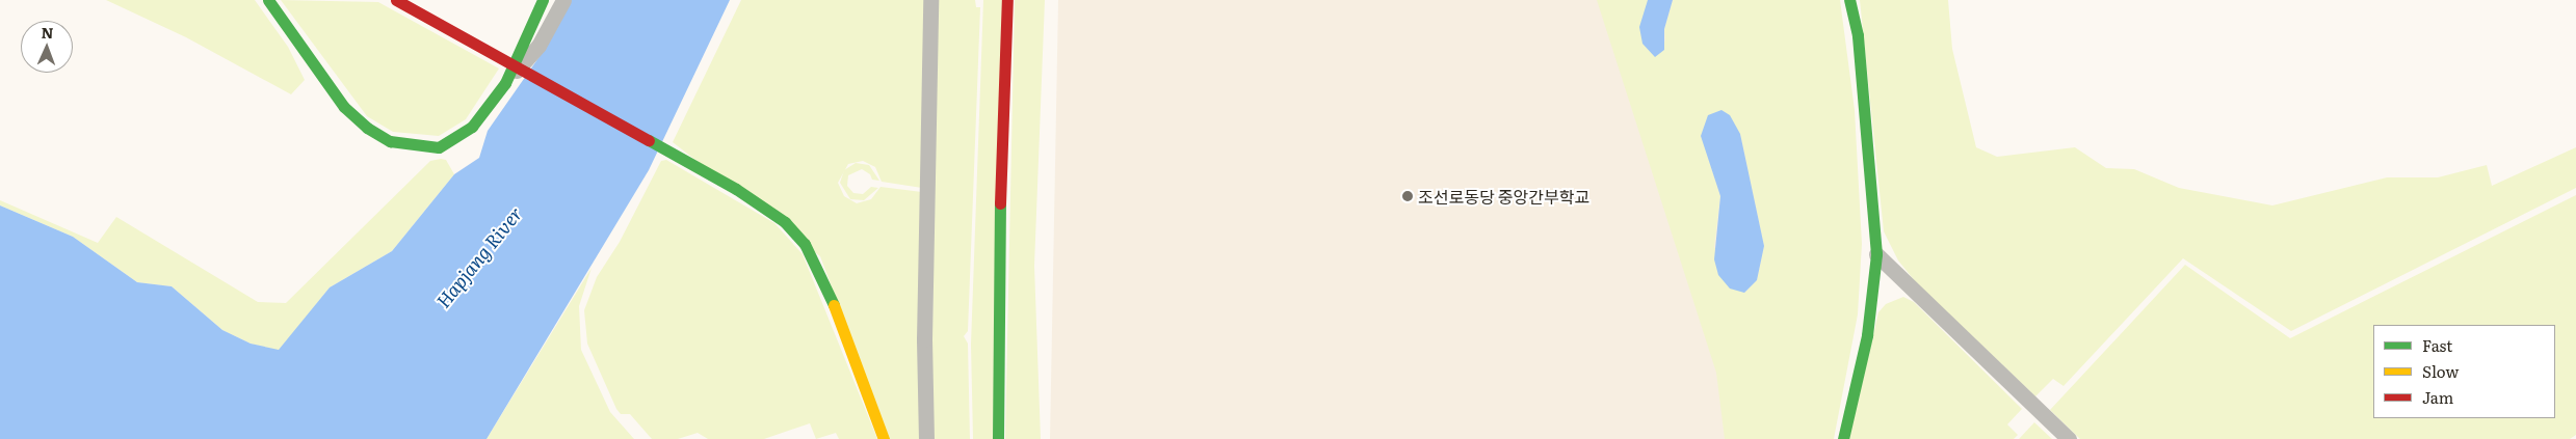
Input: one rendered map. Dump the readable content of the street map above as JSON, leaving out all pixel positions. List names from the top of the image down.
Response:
{
  "water": ["Hapjang River"],
  "places": ["조선로동당 중앙간부학교"],
  "legend": ["Fast", "Slow", "Jam"],
  "north": "top"
}
